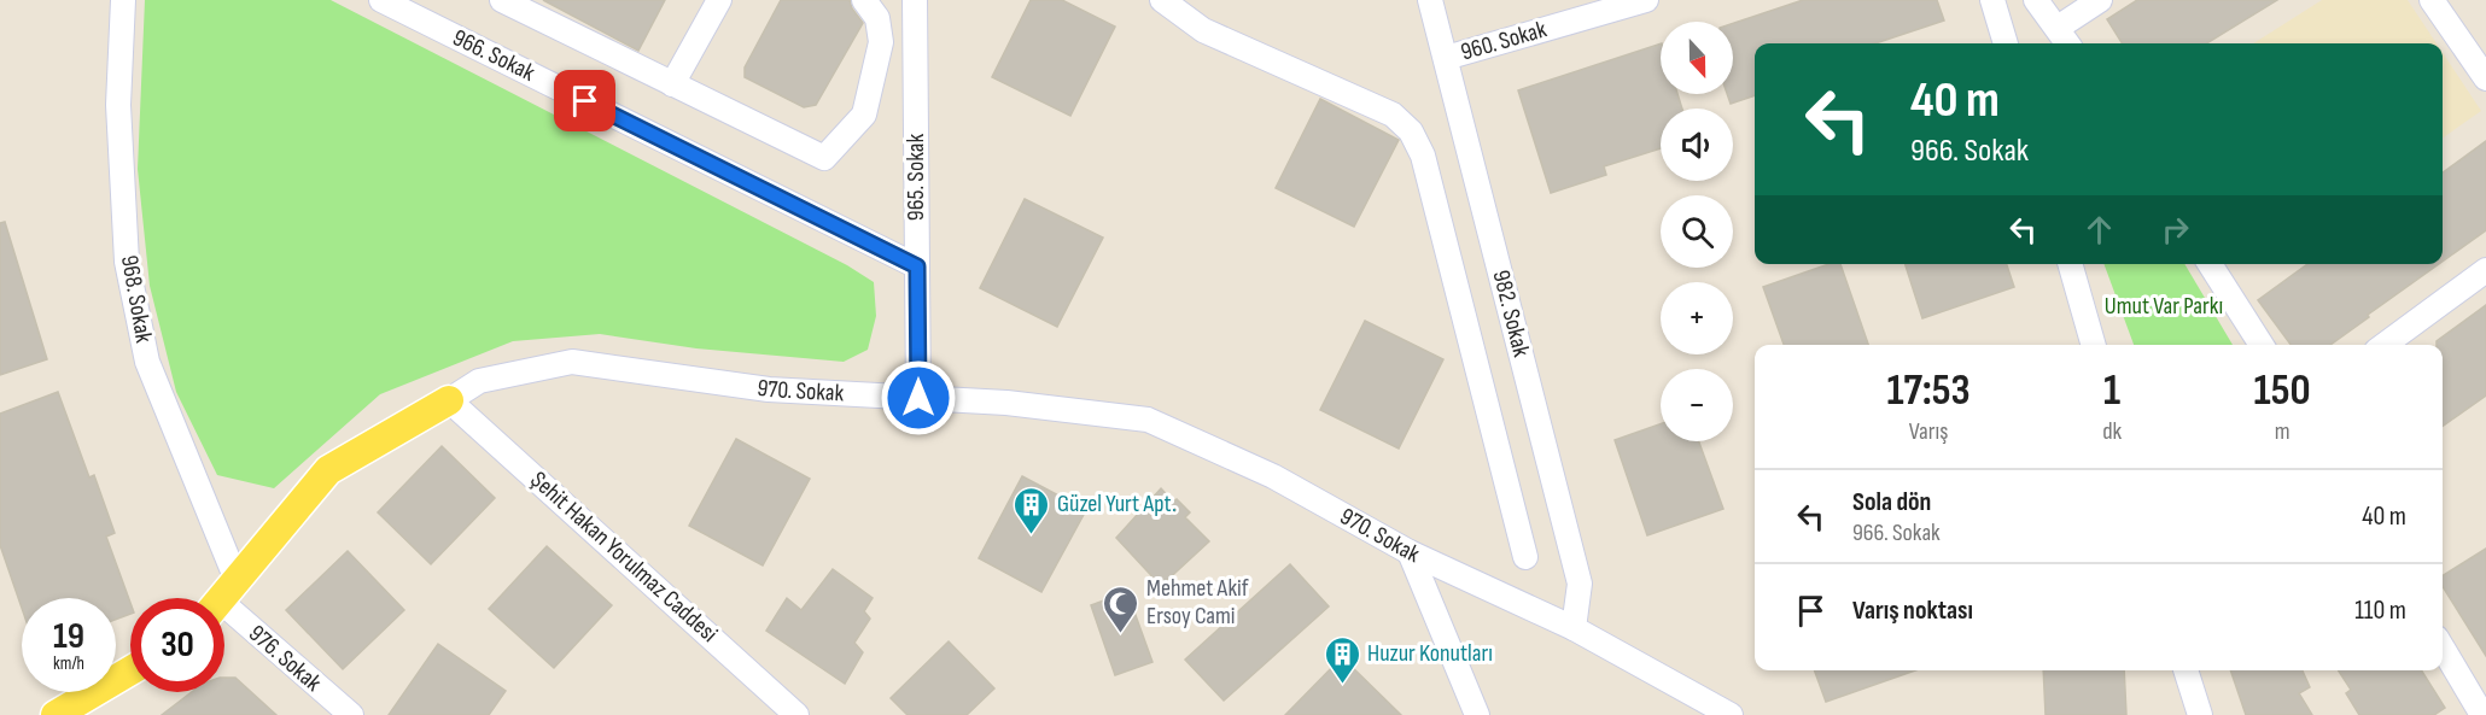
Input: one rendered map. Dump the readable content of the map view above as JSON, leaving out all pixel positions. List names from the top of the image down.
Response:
{
  "streets": {
    "main road": ["970. Sokak"],
    "street": [
      "960. Sokak",
      "966. Sokak",
      "965. Sokak",
      "968. Sokak",
      "982. Sokak",
      "Şehit Hakan Yorulmaz Caddesi",
      "976. Sokak"
    ]
  },
  "crossings": [
    ["960. Sokak", "982. Sokak"],
    ["966. Sokak", "965. Sokak"],
    ["965. Sokak", "970. Sokak"],
    ["968. Sokak", "970. Sokak"],
    ["982. Sokak", "970. Sokak"],
    ["970. Sokak", "Şehit Hakan Yorulmaz Caddesi"]
  ],
  "parks": ["Umut Var Parkı"],
  "places": {
    "building": ["Güzel Yurt Apt.", "Huzur Konutları"],
    "mosque": ["Mehmet Akif Ersoy Cami"]
  },
  "north": "bottom",
  "page": {
    "map_buttons": ["+", "−"],
    "turn": ["40 m", "966. Sokak"],
    "eta": [
      "17:53",
      "Varış",
      "1",
      "dk",
      "150",
      "m"
    ],
    "list": [
      {
        "name": "Sola dön",
        "note": "966. Sokak",
        "value": "40 m"
      },
      {
        "name": "Varış noktası",
        "value": "110 m"
      }
    ],
    "speed": "19 km/h",
    "limit": "30"
  }
}
